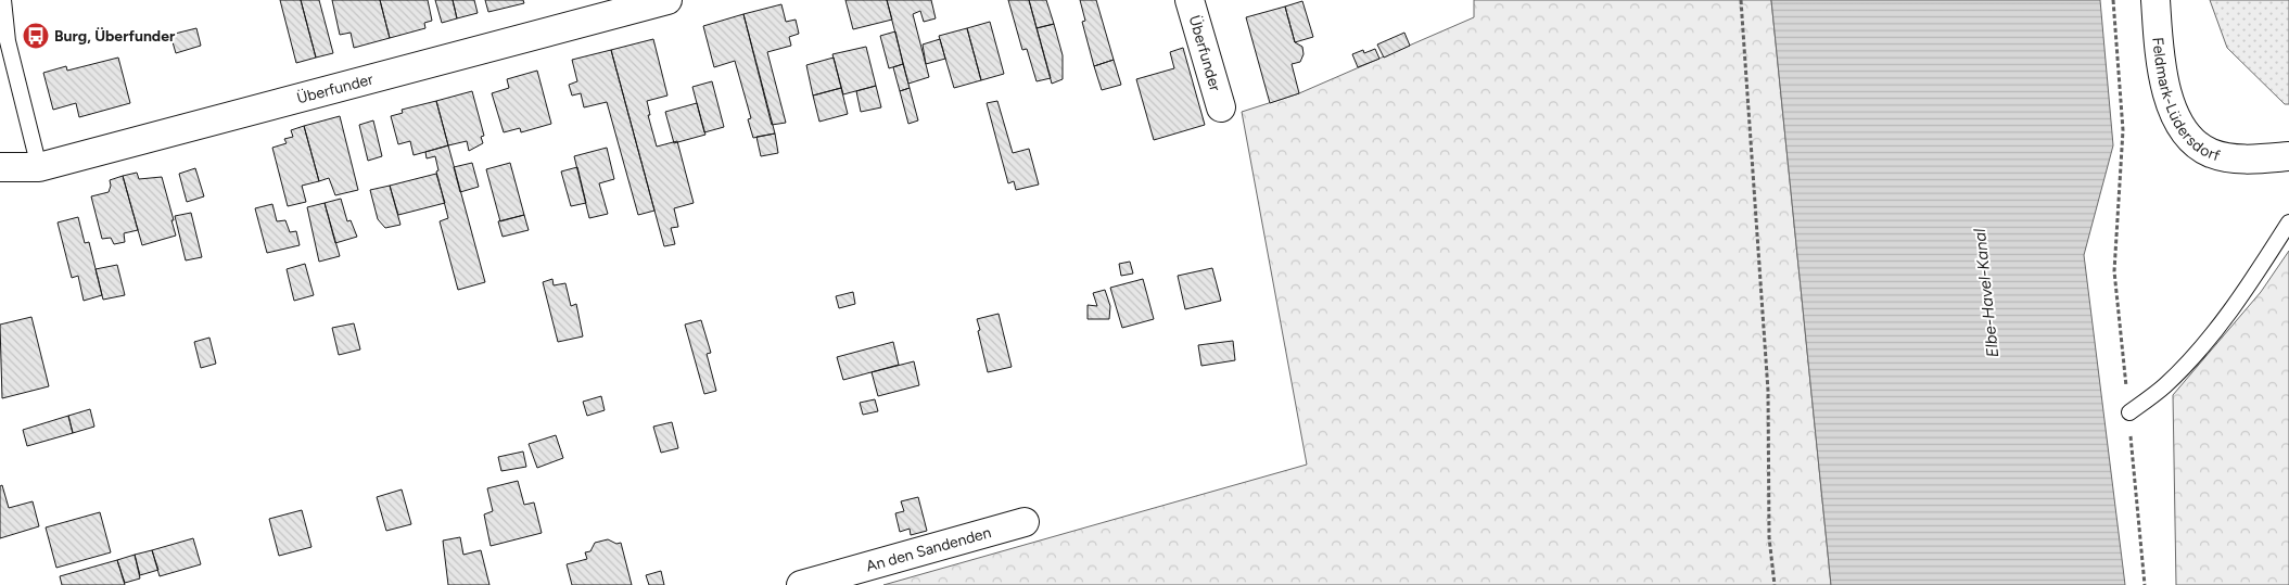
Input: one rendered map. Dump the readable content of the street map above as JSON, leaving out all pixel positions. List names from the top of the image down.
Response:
{
  "streets": {
    "street": ["Überfunder", "Feldmark-Lüdersdorf", "An den Sandenden"]
  },
  "water": ["Elbe-Havel-Kanal"],
  "places": {
    "bus stop": ["Burg, Überfunder"]
  }
}
